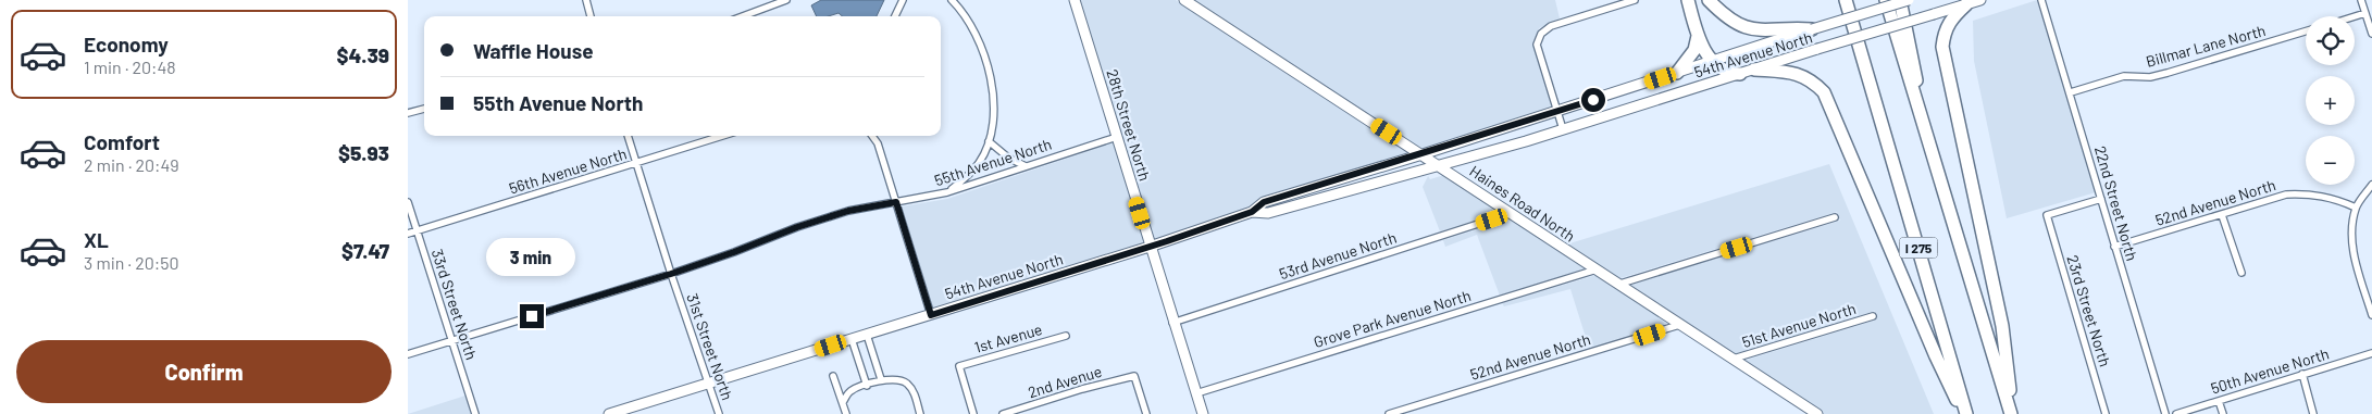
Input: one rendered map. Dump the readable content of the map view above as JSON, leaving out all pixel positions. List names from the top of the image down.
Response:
{
  "streets": {
    "highway": ["I 275"],
    "main road": ["54th Avenue North", "28th Street North", "Haines Road North"],
    "street": [
      "Billmar Lane North",
      "55th Avenue North",
      "56th Avenue North",
      "52nd Avenue North",
      "22nd Street North",
      "53rd Avenue North",
      "33rd Street North",
      "23rd Street North",
      "Grove Park Avenue North",
      "51st Avenue North",
      "1st Avenue",
      "31st Street North",
      "50th Avenue North",
      "2nd Avenue"
    ]
  },
  "crossings": [
    ["Billmar Lane North", "22nd Street North"],
    ["54th Avenue North", "28th Street North"],
    ["54th Avenue North", "Haines Road North"],
    ["54th Avenue North", "31st Street North"],
    ["28th Street North", "55th Avenue North"],
    ["28th Street North", "53rd Avenue North"],
    ["28th Street North", "Grove Park Avenue North"],
    ["55th Avenue North", "33rd Street North"],
    ["55th Avenue North", "31st Street North"],
    ["56th Avenue North", "33rd Street North"],
    ["56th Avenue North", "31st Street North"],
    ["52nd Avenue North", "Haines Road North"],
    ["52nd Avenue North", "22nd Street North"],
    ["Haines Road North", "53rd Avenue North"],
    ["Haines Road North", "Grove Park Avenue North"],
    ["Haines Road North", "51st Avenue North"],
    ["22nd Street North", "23rd Street North"]
  ],
  "page": {
    "list": [
      {
        "name": "Economy",
        "note": "1 min · 20:48",
        "value": "$4.39"
      },
      {
        "name": "Comfort",
        "note": "2 min · 20:49",
        "value": "$5.93"
      },
      {
        "name": "XL",
        "note": "3 min · 20:50",
        "value": "$7.47"
      }
    ],
    "map_buttons": ["+", "−"],
    "banner": ["Waffle House", "55th Avenue North"],
    "bubble": "3 min",
    "buttons": "Confirm"
  }
}
